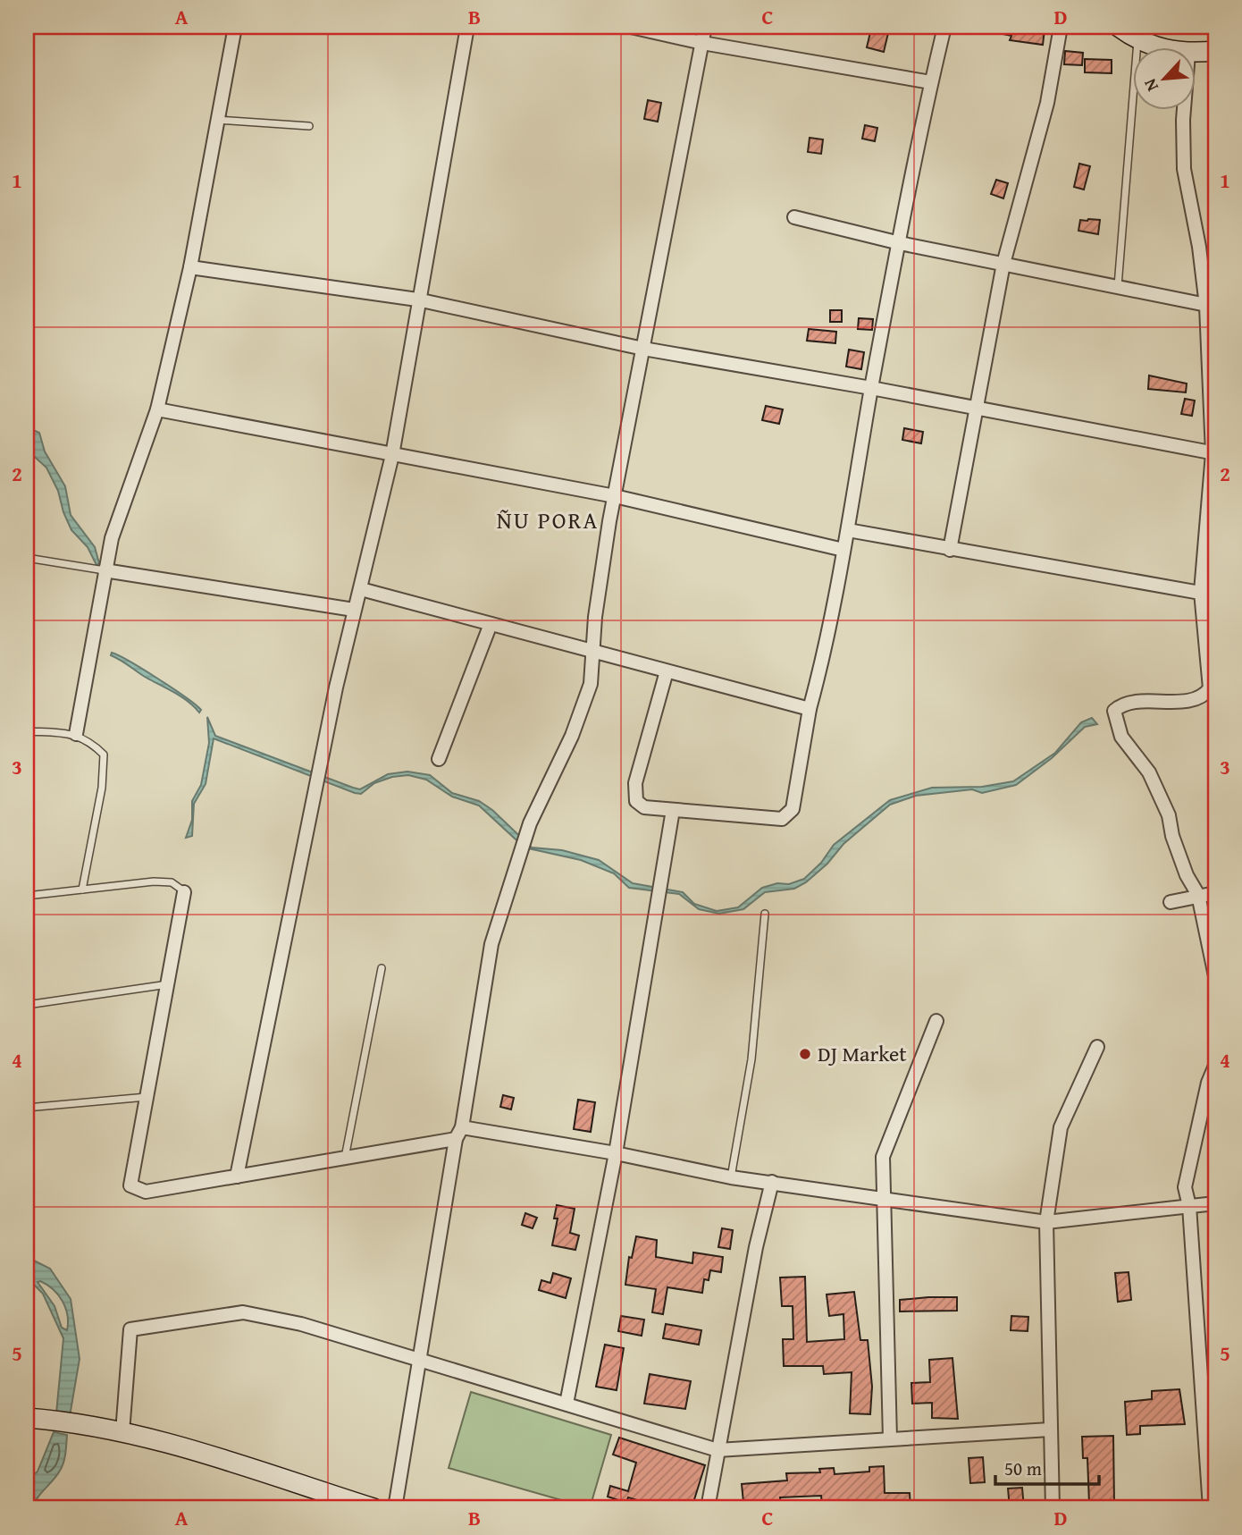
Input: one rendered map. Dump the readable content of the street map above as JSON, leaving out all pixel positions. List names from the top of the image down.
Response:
{
  "districts": ["ÑU PORA"],
  "places": ["DJ Market"],
  "scale_bar": "50 m",
  "north": "bottom left",
  "grid": {
    "columns": [
      "A",
      "B",
      "C",
      "D"
    ],
    "rows": [
      "1",
      "2",
      "3",
      "4",
      "5"
    ]
  }
}
